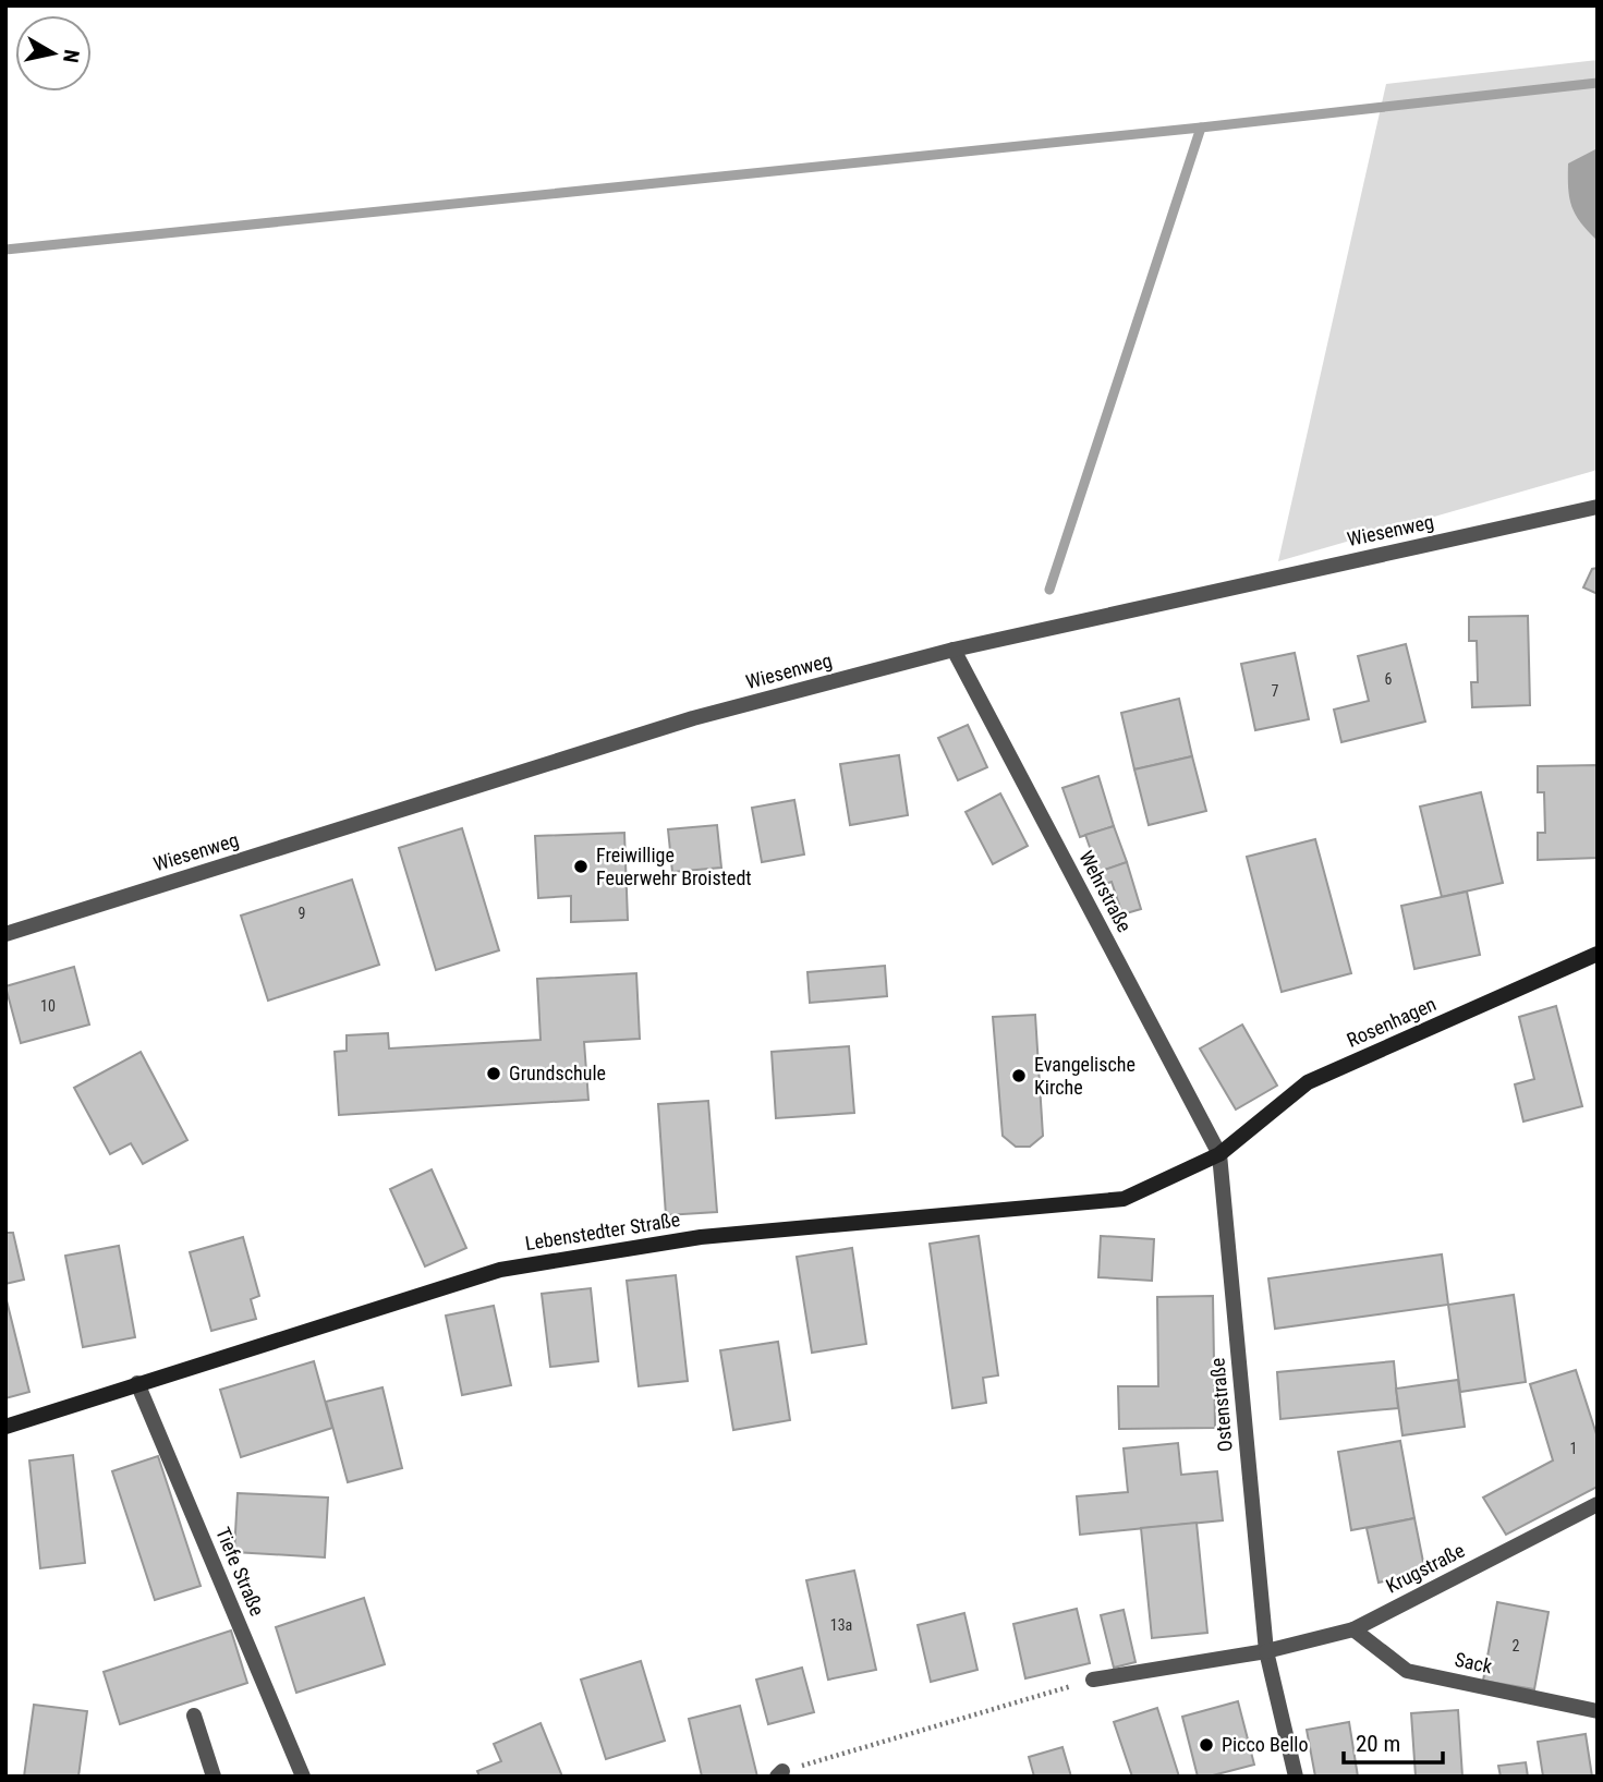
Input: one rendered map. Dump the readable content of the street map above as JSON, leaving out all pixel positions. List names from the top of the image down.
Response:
{
  "streets": {
    "street": [
      "Wiesenweg",
      "Wehrstraße",
      "Rosenhagen",
      "Lebenstedter Straße",
      "Ostenstraße",
      "Krugstraße",
      "Tiefe Straße",
      "Sack"
    ]
  },
  "crossings": [
    ["Wiesenweg", "Wehrstraße"],
    ["Wehrstraße", "Rosenhagen"],
    ["Wehrstraße", "Lebenstedter Straße"],
    ["Wehrstraße", "Ostenstraße"],
    ["Rosenhagen", "Lebenstedter Straße"],
    ["Rosenhagen", "Ostenstraße"],
    ["Lebenstedter Straße", "Ostenstraße"],
    ["Lebenstedter Straße", "Tiefe Straße"],
    ["Ostenstraße", "Krugstraße"],
    ["Krugstraße", "Sack"]
  ],
  "places": [
    "Freiwillige Feuerwehr Broistedt",
    "Grundschule",
    "Evangelische Kirche",
    "Picco Bello"
  ],
  "house_numbers": [
    "6",
    "7",
    "9",
    "10",
    "1",
    "13a",
    "2"
  ],
  "scale_bar": "20 m",
  "north": "right"
}
